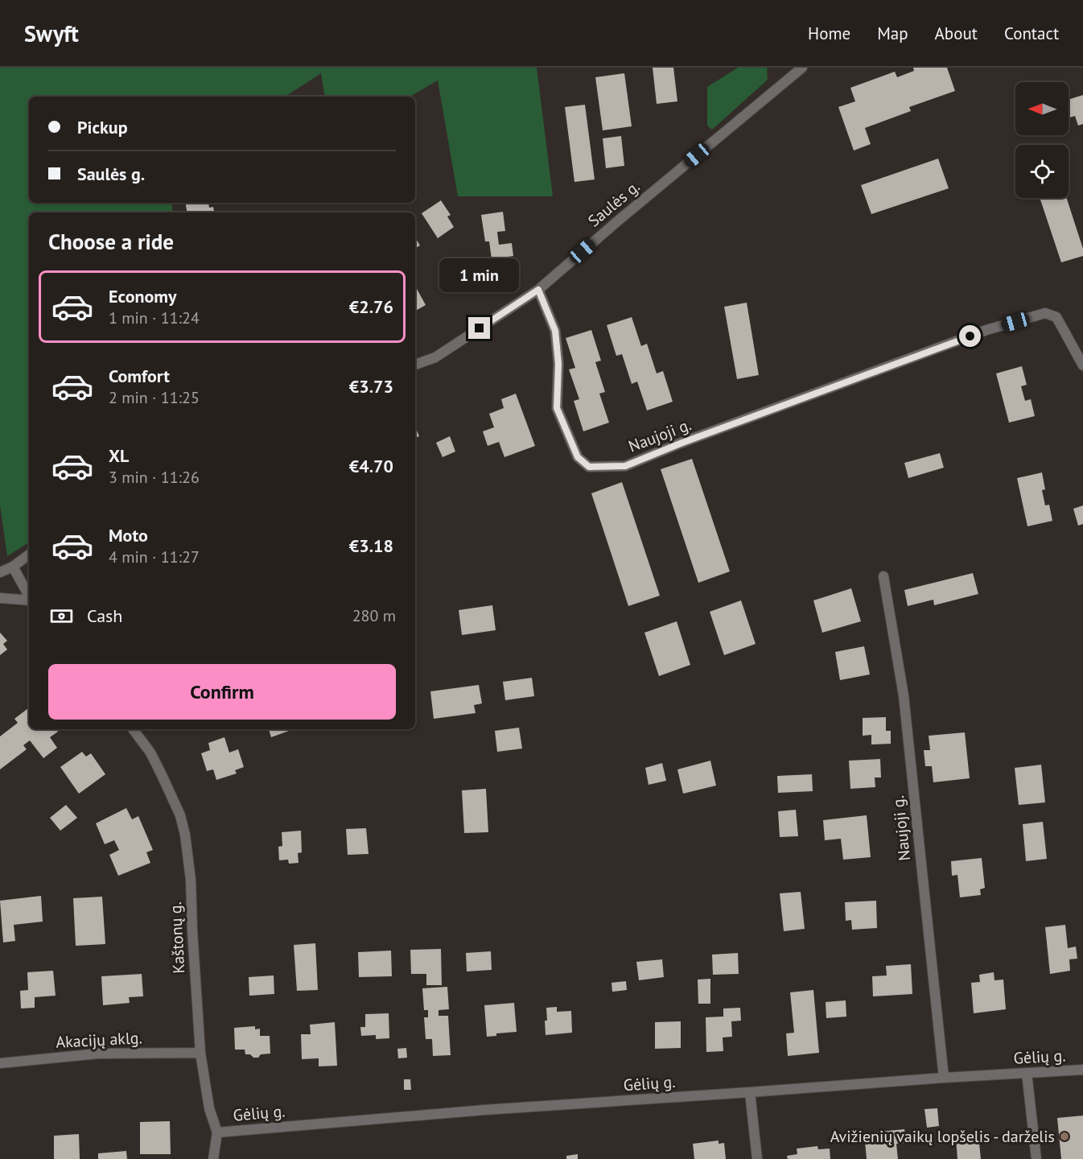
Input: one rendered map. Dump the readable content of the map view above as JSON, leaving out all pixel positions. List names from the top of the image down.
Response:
{
  "streets": {
    "street": [
      "Saulės g.",
      "Naujoji g.",
      "Kaštonų g.",
      "Akacijų aklg.",
      "Gėlių g."
    ]
  },
  "crossings": [
    ["Saulės g.", "Naujoji g."],
    ["Naujoji g.", "Gėlių g."],
    ["Kaštonų g.", "Akacijų aklg."],
    ["Kaštonų g.", "Gėlių g."]
  ],
  "places": ["Avižienių vaikų lopšelis - darželis"],
  "north": "left",
  "page": {
    "header": "Swyft",
    "nav": [
      "Home",
      "Map",
      "About",
      "Contact"
    ],
    "banner": ["Pickup", "Saulės g."],
    "heading": "Choose a ride",
    "bubble": "1 min",
    "list": [
      {
        "name": "Economy",
        "note": "1 min · 11:24",
        "value": "€2.76"
      },
      {
        "name": "Comfort",
        "note": "2 min · 11:25",
        "value": "€3.73"
      },
      {
        "name": "XL",
        "note": "3 min · 11:26",
        "value": "€4.70"
      },
      {
        "name": "Moto",
        "note": "4 min · 11:27",
        "value": "€3.18"
      }
    ],
    "pay": ["Cash", "280 m"],
    "buttons": "Confirm"
  }
}
